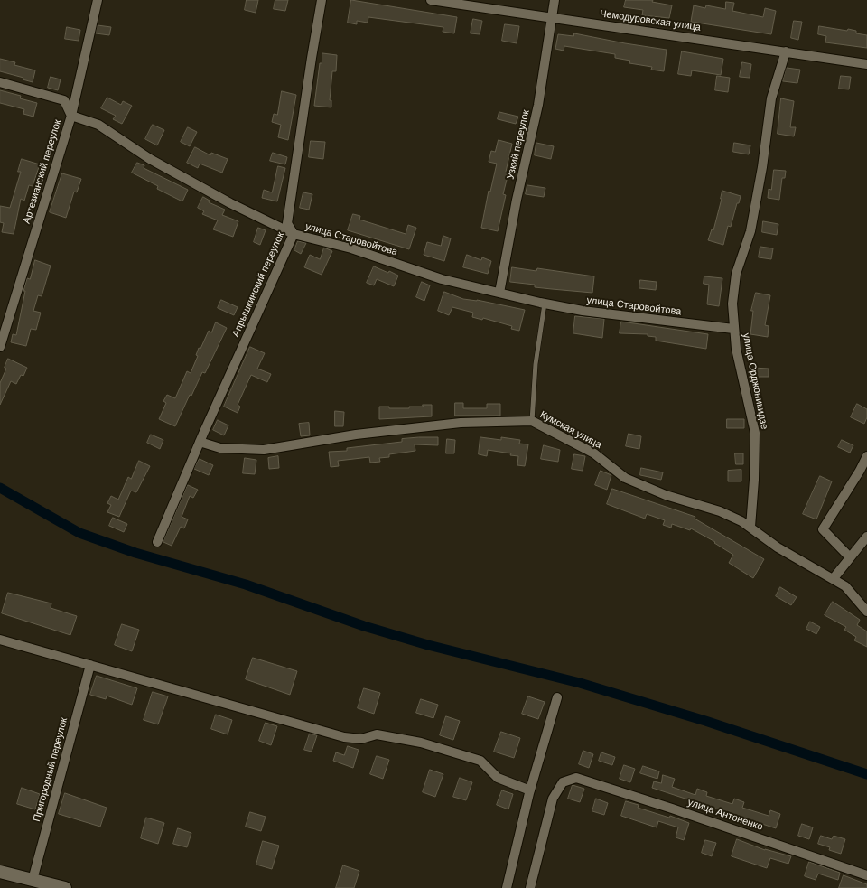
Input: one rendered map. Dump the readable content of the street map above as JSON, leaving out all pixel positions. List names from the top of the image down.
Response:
{
  "streets": {
    "street": [
      "Чемодуровская улица",
      "Узкий переулок",
      "Артезианский переулок",
      "улица Старовойтова",
      "Апрышкинский переулок",
      "улица Орджоникидзе",
      "Кумская улица",
      "Пригородный переулок",
      "улица Антоненко"
    ]
  },
  "crossings": [
    ["Чемодуровская улица", "Узкий переулок"],
    ["Чемодуровская улица", "улица Орджоникидзе"],
    ["Узкий переулок", "улица Старовойтова"],
    ["Артезианский переулок", "улица Старовойтова"],
    ["улица Старовойтова", "Апрышкинский переулок"],
    ["улица Старовойтова", "улица Орджоникидзе"],
    ["Апрышкинский переулок", "Кумская улица"],
    ["улица Орджоникидзе", "Кумская улица"]
  ]
}
